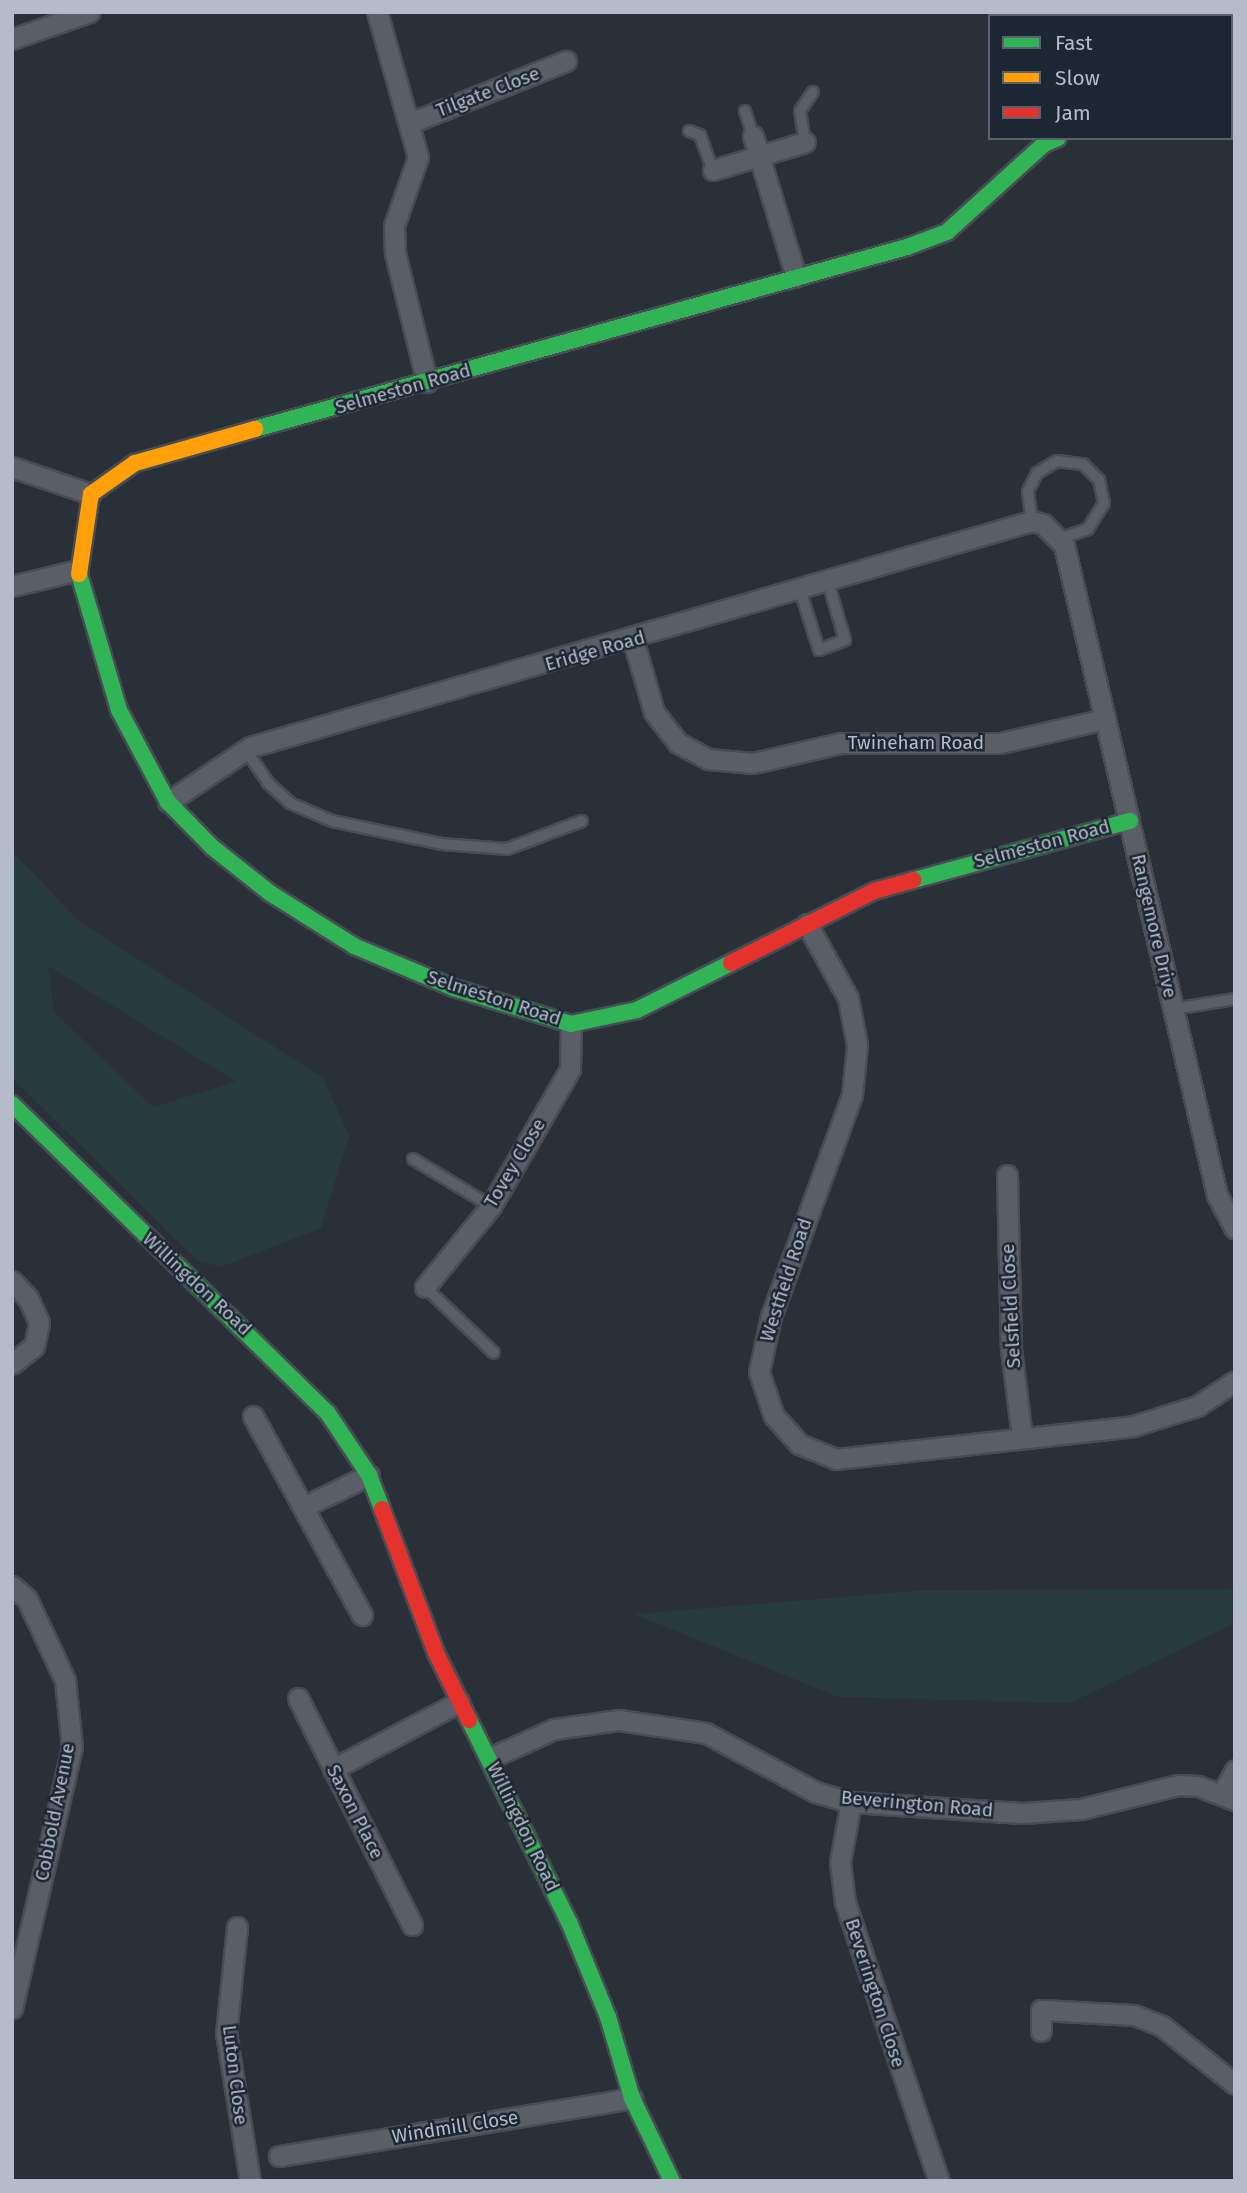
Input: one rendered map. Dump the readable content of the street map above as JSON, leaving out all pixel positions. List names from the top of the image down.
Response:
{
  "streets": {
    "street": [
      "Tilgate Close",
      "Selmeston Road",
      "Eridge Road",
      "Twineham Road",
      "Rangemore Drive",
      "Tovey Close",
      "Westfield Road",
      "Willingdon Road",
      "Selsfield Close",
      "Beverington Road",
      "Cobbold Avenue",
      "Saxon Place",
      "Beverington Close",
      "Luton Close",
      "Windmill Close"
    ]
  },
  "crossings": [
    ["Selmeston Road", "Eridge Road"],
    ["Selmeston Road", "Rangemore Drive"],
    ["Selmeston Road", "Tovey Close"],
    ["Selmeston Road", "Westfield Road"],
    ["Eridge Road", "Twineham Road"],
    ["Eridge Road", "Rangemore Drive"],
    ["Twineham Road", "Rangemore Drive"],
    ["Westfield Road", "Selsfield Close"],
    ["Willingdon Road", "Beverington Road"],
    ["Willingdon Road", "Windmill Close"],
    ["Beverington Road", "Beverington Close"]
  ],
  "legend": ["Fast", "Slow", "Jam"]
}
